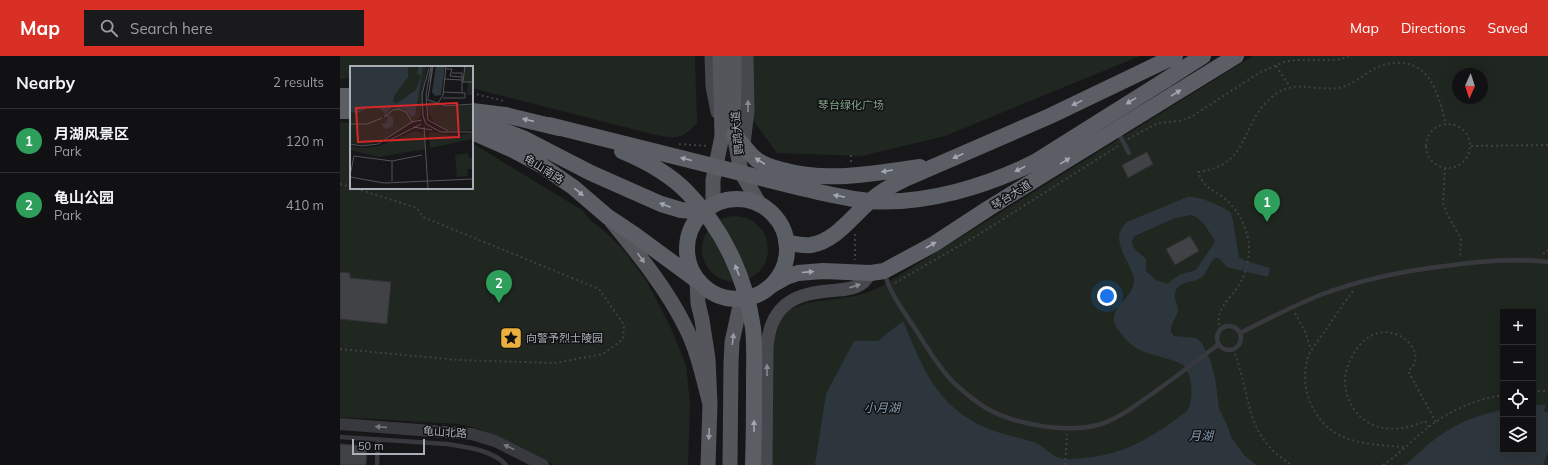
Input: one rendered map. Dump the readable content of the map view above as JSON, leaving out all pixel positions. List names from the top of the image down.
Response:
{
  "streets": {
    "highway": ["龟山南路", "琴台大道"],
    "main road": ["鹦鹉大道"],
    "street": ["龟山北路"]
  },
  "one_way": ["龟山北路"],
  "water": ["小月湖", "月湖"],
  "parks": ["琴台绿化广场"],
  "places": {
    "place": ["向警予烈士陵园"]
  },
  "scale_bar": "50 m",
  "north": "bottom",
  "page": {
    "header": "Map",
    "search": "Search here",
    "nav": ["Map", "Directions", "Saved"],
    "heading": ["Nearby", "2 results"],
    "list": [
      {
        "mark": "1",
        "name": "月湖风景区",
        "note": "Park",
        "value": "120 m"
      },
      {
        "mark": "2",
        "name": "龟山公园",
        "note": "Park",
        "value": "410 m"
      }
    ],
    "pins": ["1", "2"],
    "map_buttons": ["+", "−"],
    "scale": "50 m"
  }
}
